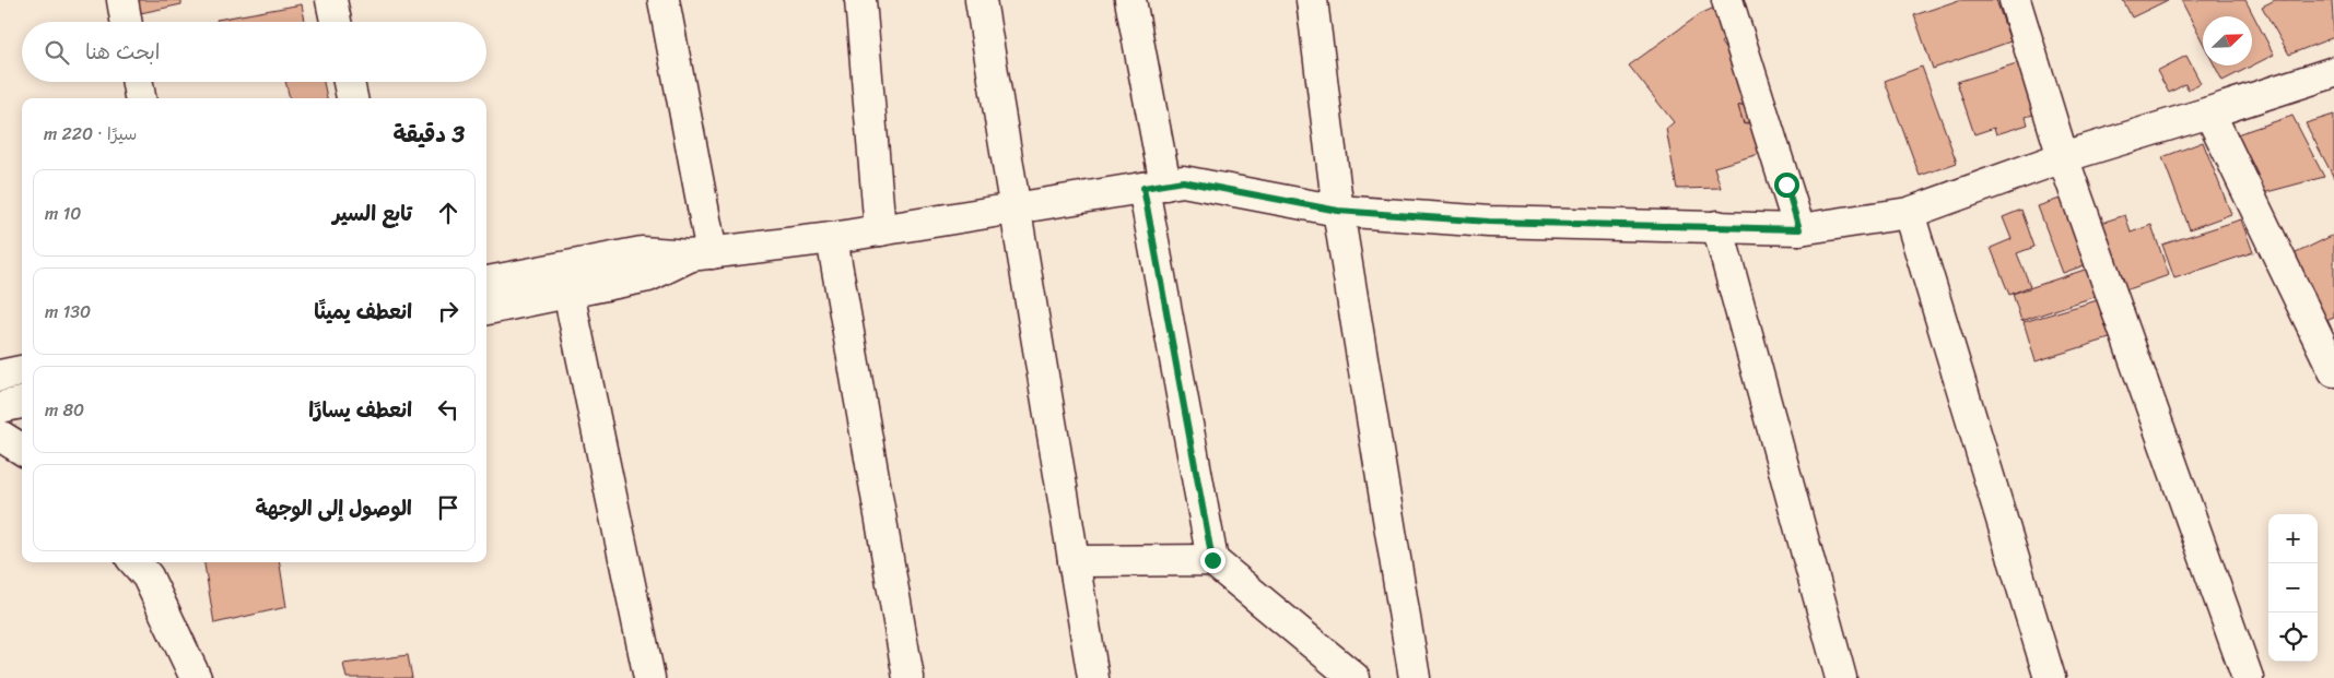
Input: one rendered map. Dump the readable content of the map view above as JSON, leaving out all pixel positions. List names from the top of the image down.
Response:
{
  "north": "top right",
  "page": {
    "search": "ابحث هنا",
    "heading": ["3 دقيقة", "سيرًا · 220 m"],
    "list": [
      ["تابع السير", "10 m"],
      ["انعطف يمينًا", "130 m"],
      ["انعطف يسارًا", "80 m"],
      "الوصول إلى الوجهة"
    ],
    "map_buttons": ["+", "−"]
  }
}
